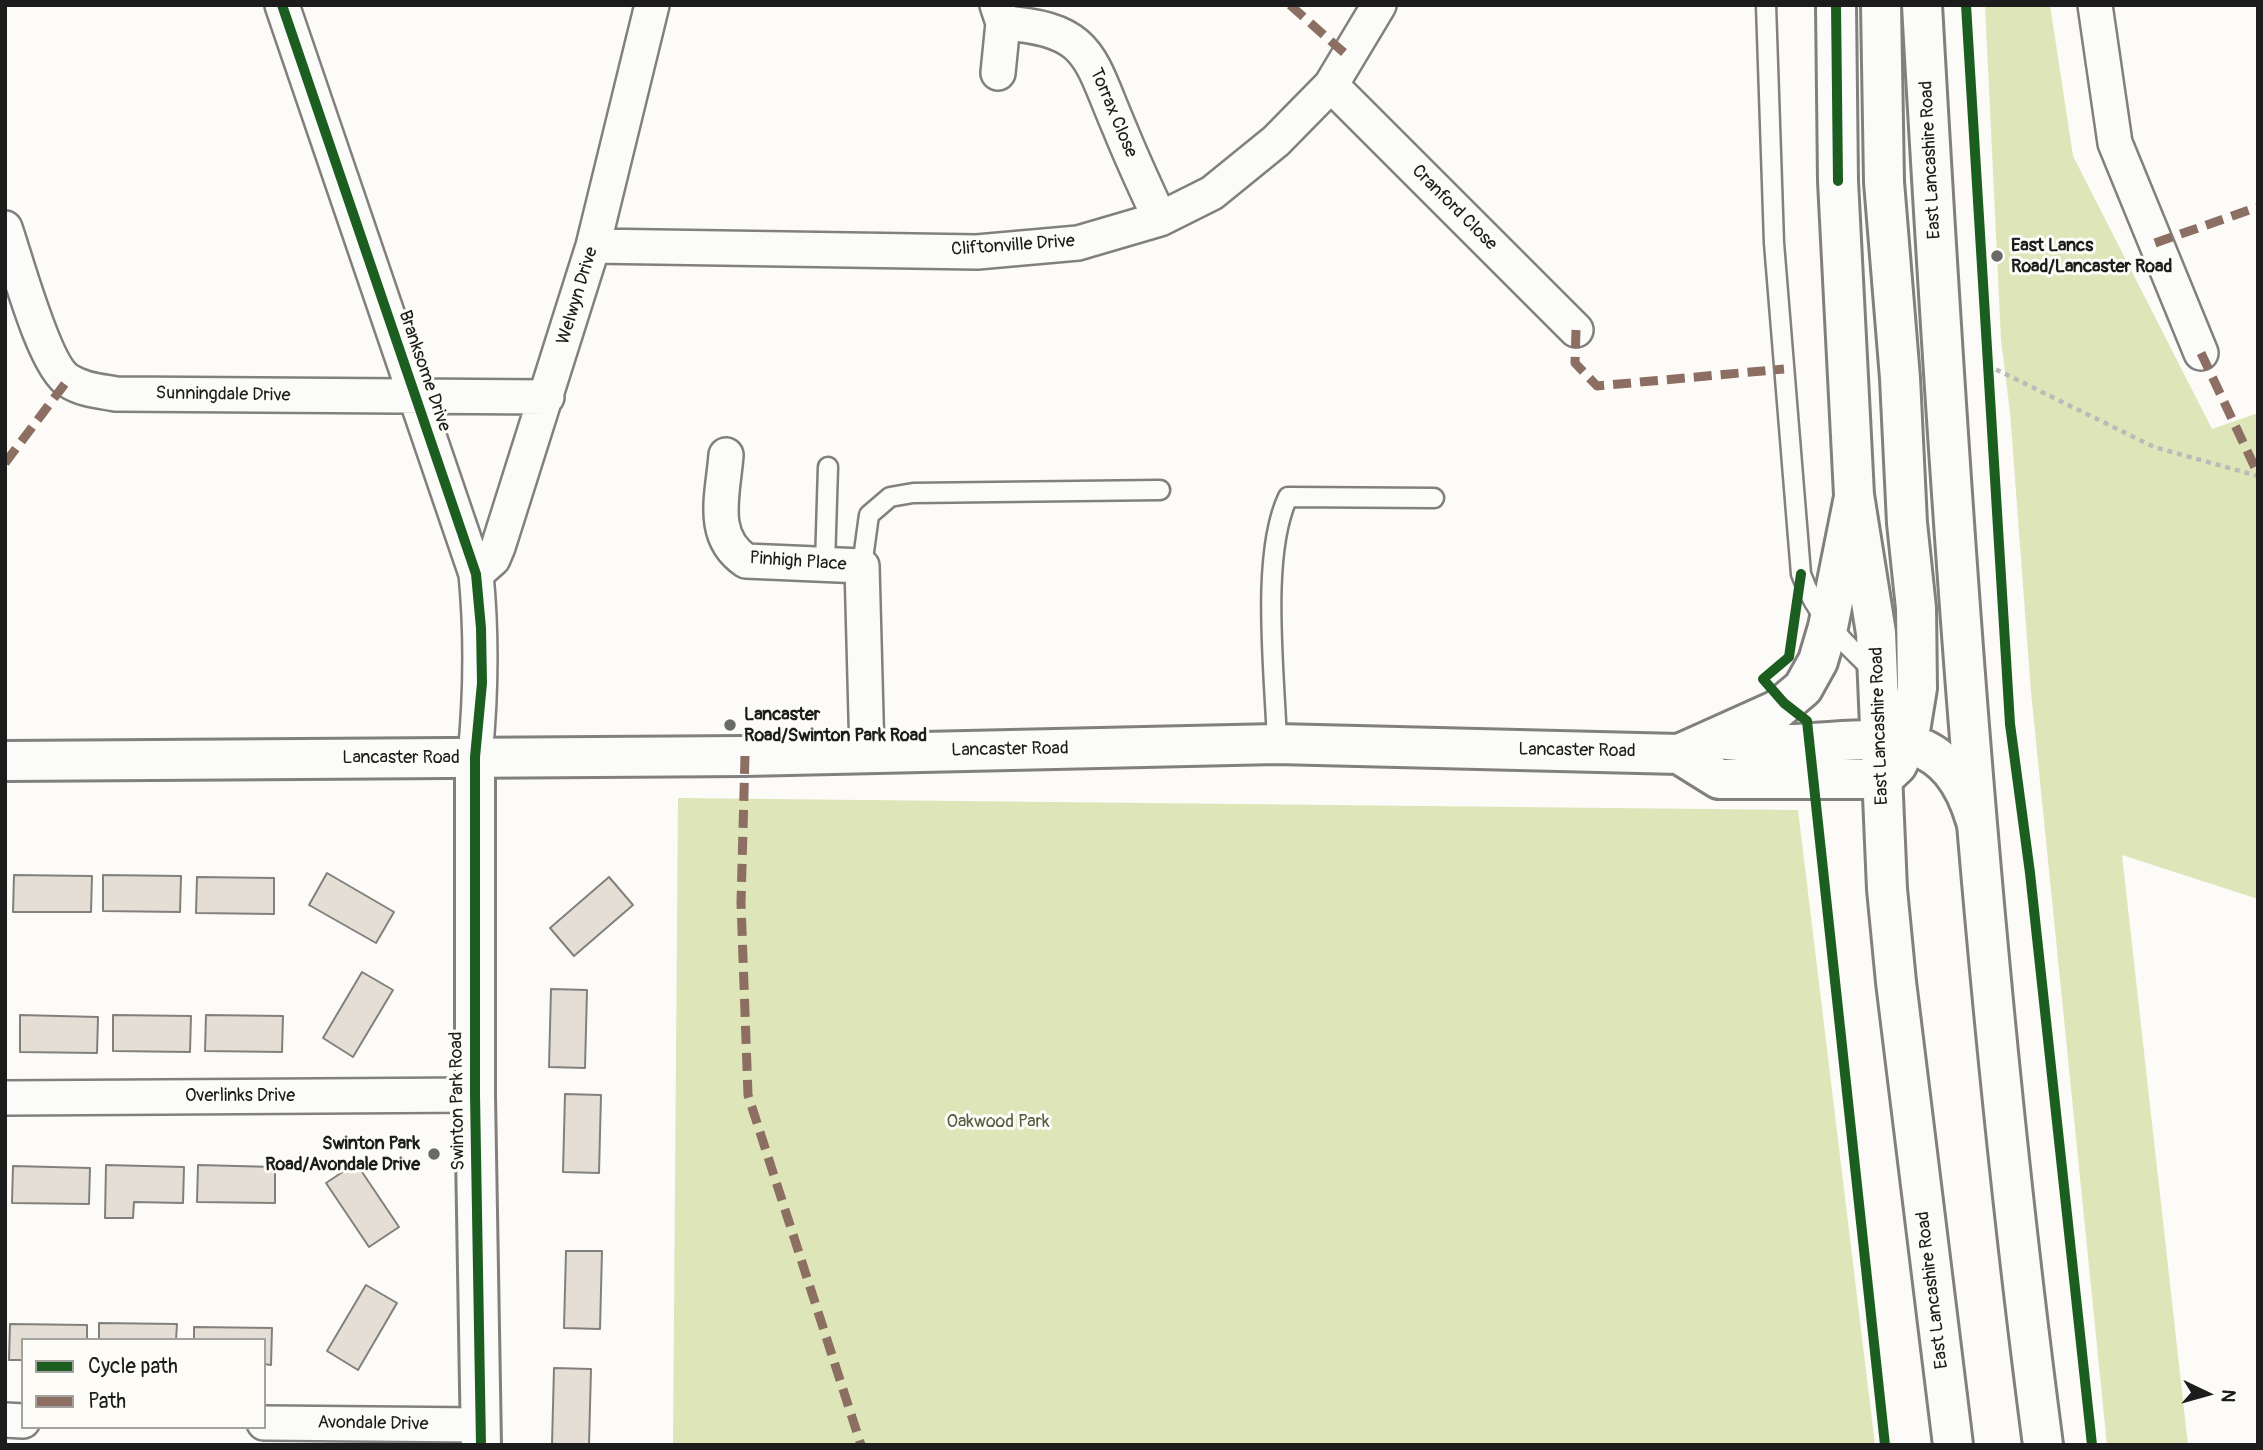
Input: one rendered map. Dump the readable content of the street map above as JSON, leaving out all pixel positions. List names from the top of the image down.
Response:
{
  "streets": {
    "main road": ["East Lancashire Road", "Lancaster Road", "Swinton Park Road"],
    "street": [
      "Torrax Close",
      "Cranford Close",
      "Cliftonville Drive",
      "Welwyn Drive",
      "Branksome Drive",
      "Sunningdale Drive",
      "Pinhigh Place",
      "Overlinks Drive",
      "Avondale Drive"
    ]
  },
  "crossings": [
    ["Torrax Close", "Cliftonville Drive"],
    ["East Lancashire Road", "Lancaster Road"],
    ["Cranford Close", "Cliftonville Drive"],
    ["Cliftonville Drive", "Welwyn Drive"],
    ["Welwyn Drive", "Branksome Drive"],
    ["Welwyn Drive", "Sunningdale Drive"],
    ["Branksome Drive", "Sunningdale Drive"],
    ["Branksome Drive", "Lancaster Road"],
    ["Branksome Drive", "Swinton Park Road"],
    ["Pinhigh Place", "Lancaster Road"],
    ["Lancaster Road", "Swinton Park Road"],
    ["Overlinks Drive", "Swinton Park Road"],
    ["Swinton Park Road", "Avondale Drive"]
  ],
  "parks": ["Oakwood Park"],
  "places": ["East Lancs Road/Lancaster Road", "Lancaster Road/Swinton Park Road", "Swinton Park Road/Avondale Drive"],
  "legend": ["Cycle path", "Path"],
  "north": "right"
}
